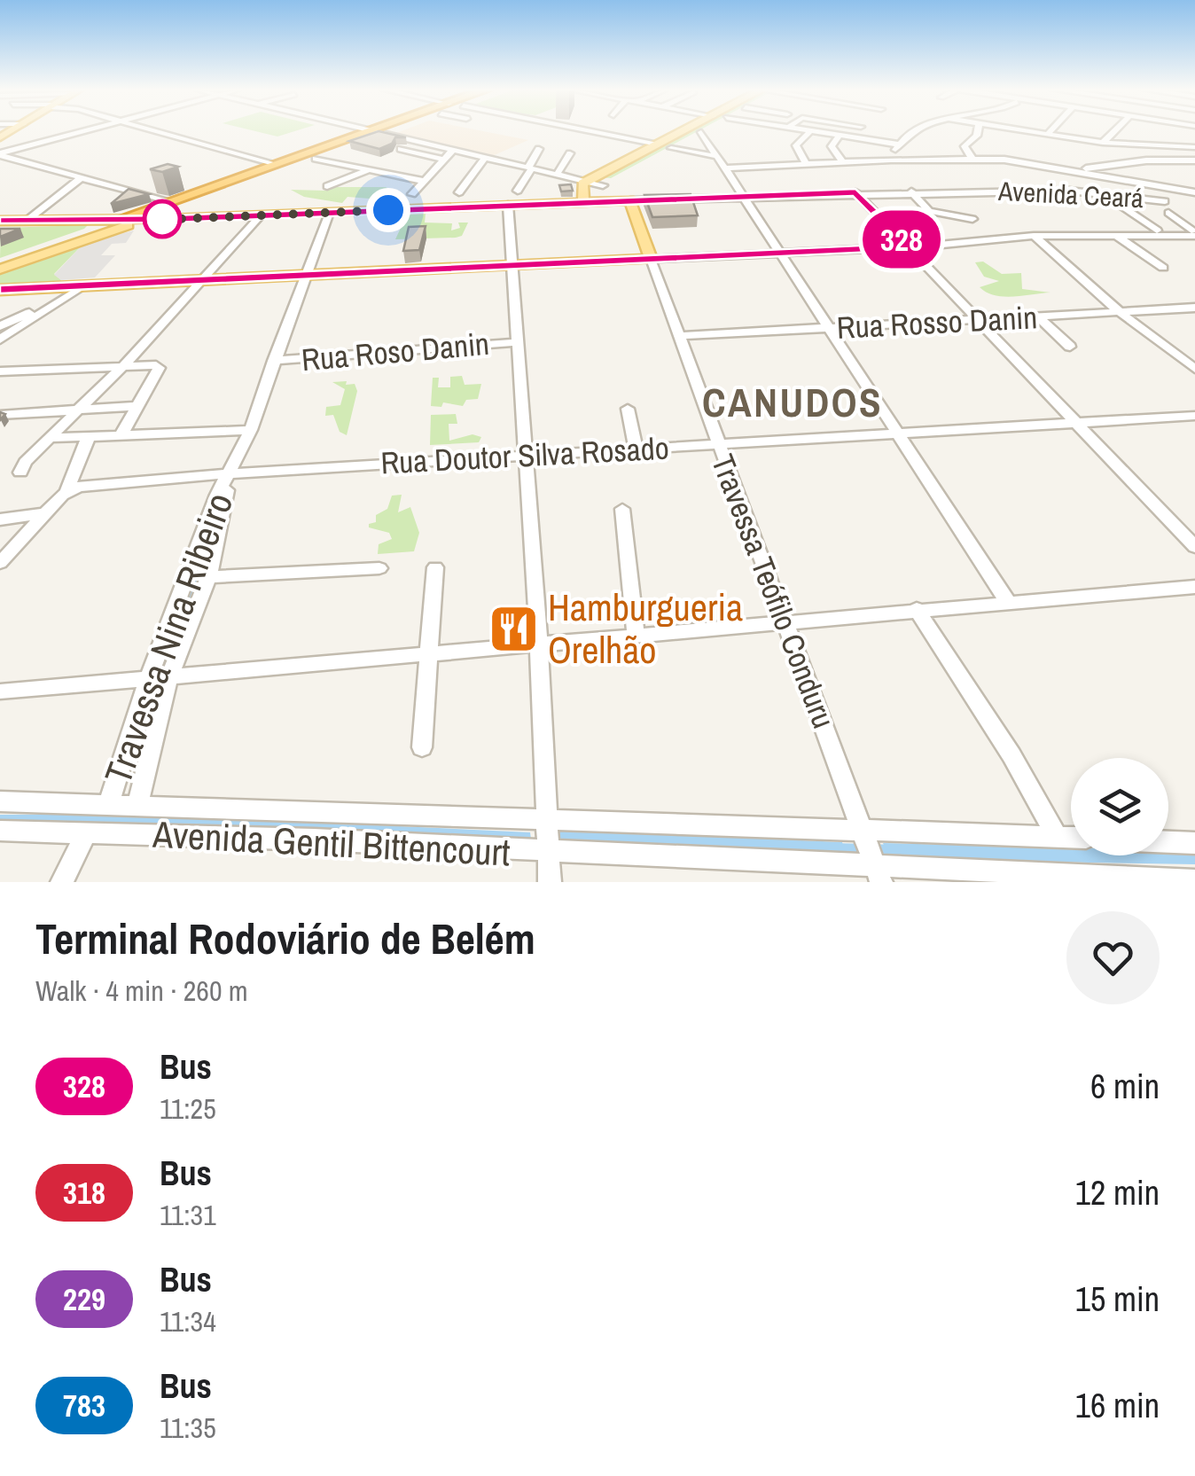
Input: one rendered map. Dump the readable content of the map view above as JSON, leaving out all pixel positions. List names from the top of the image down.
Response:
{
  "streets": {
    "main road": ["Avenida Ceará", "Travessa Teófilo Conduru"],
    "street": [
      "Rua Rosso Danin",
      "Rua Roso Danin",
      "Rua Doutor Silva Rosado",
      "Travessa Nina Ribeiro",
      "Avenida Gentil Bittencourt"
    ]
  },
  "crossings": [
    ["Avenida Ceará", "Travessa Teófilo Conduru"],
    ["Avenida Ceará", "Travessa Nina Ribeiro"],
    ["Rua Rosso Danin", "Travessa Teófilo Conduru"],
    ["Rua Roso Danin", "Travessa Nina Ribeiro"],
    ["Rua Doutor Silva Rosado", "Travessa Teófilo Conduru"],
    ["Rua Doutor Silva Rosado", "Travessa Nina Ribeiro"],
    ["Travessa Teófilo Conduru", "Avenida Gentil Bittencourt"],
    ["Travessa Nina Ribeiro", "Avenida Gentil Bittencourt"]
  ],
  "districts": ["CANUDOS"],
  "places": {
    "restaurant": ["Hamburgueria Orelhão"]
  },
  "lines": ["bus line 328"],
  "page": {
    "on_map": "328",
    "heading": ["Terminal Rodoviário de Belém", "Walk · 4 min · 260 m"],
    "list": [
      {
        "mark": "328",
        "name": "Bus",
        "note": "11:25",
        "value": "6 min"
      },
      {
        "mark": "318",
        "name": "Bus",
        "note": "11:31",
        "value": "12 min"
      },
      {
        "mark": "229",
        "name": "Bus",
        "note": "11:34",
        "value": "15 min"
      },
      {
        "mark": "783",
        "name": "Bus",
        "note": "11:35",
        "value": "16 min"
      }
    ]
  }
}
